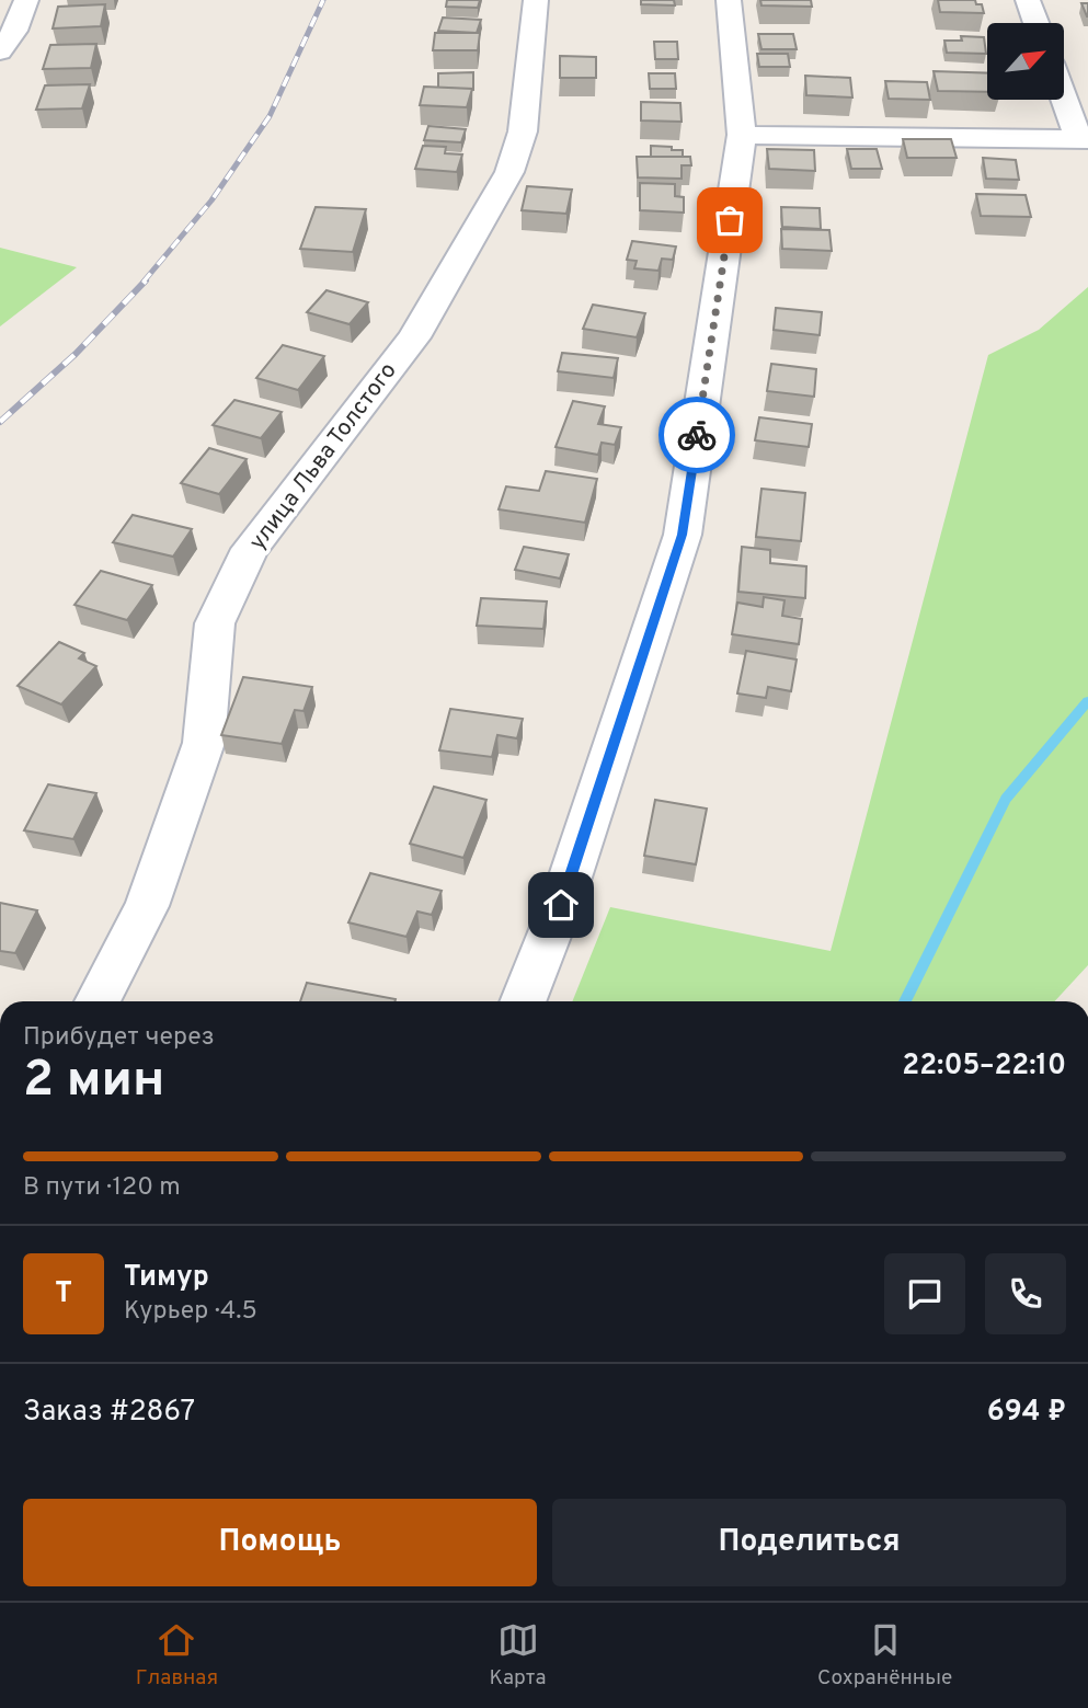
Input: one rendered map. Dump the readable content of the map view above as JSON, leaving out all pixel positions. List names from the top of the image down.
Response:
{
  "streets": {
    "street": ["улица Льва Толстого"]
  },
  "north": "top right",
  "page": {
    "heading": ["2 мин", "Прибудет через", "22:05–22:10"],
    "panel": [
      "Тимур",
      "Курьер · 4.5",
      "Заказ #2867",
      "694 ₽"
    ],
    "bar": "В пути · 120 m",
    "round": "Т",
    "buttons": ["Помощь", "Поделиться"],
    "tabs": ["Главная", "Карта", "Сохранённые"]
  }
}
